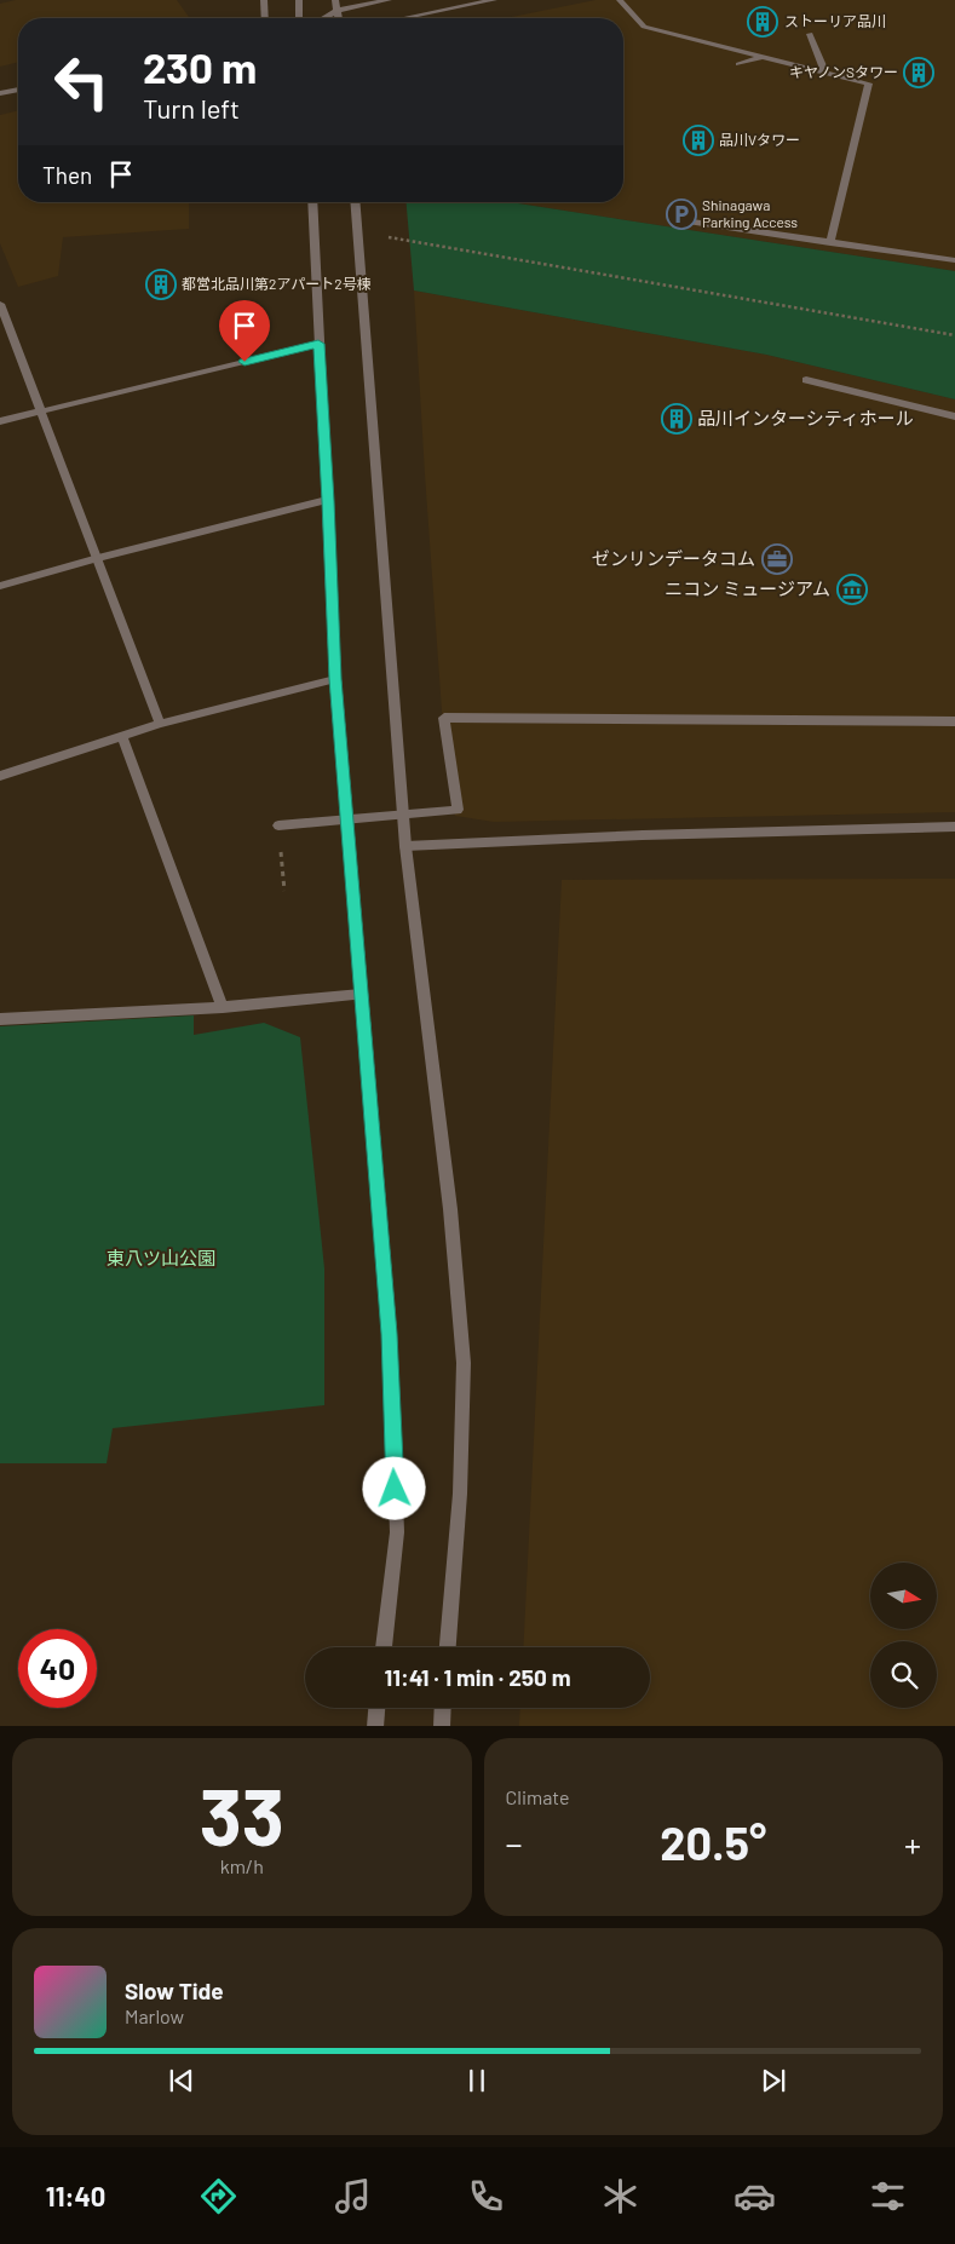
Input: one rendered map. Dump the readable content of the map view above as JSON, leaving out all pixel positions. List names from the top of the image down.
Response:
{
  "parks": ["東八ツ山公園"],
  "places": {
    "building": [
      "ストーリア品川",
      "キヤノンSタワー",
      "品川Vタワー",
      "都営北品川第2アパート2号棟",
      "品川インターシティホール"
    ],
    "parking": ["Shinagawa Parking Access"],
    "office": ["ゼンリンデータコム"],
    "museum": ["ニコン ミュージアム"]
  },
  "north": "right",
  "page": {
    "turn": ["230 m", "Turn left"],
    "then": "Then",
    "limit": "40",
    "trip": "11:41 · 1 min · 250 m",
    "tile": [
      ["33", "km/h"],
      "Climate"
    ],
    "heat": ["−", "20.5°", "+"],
    "song": ["Slow Tide", "Marlow"],
    "tabs": "11:40"
  }
}
